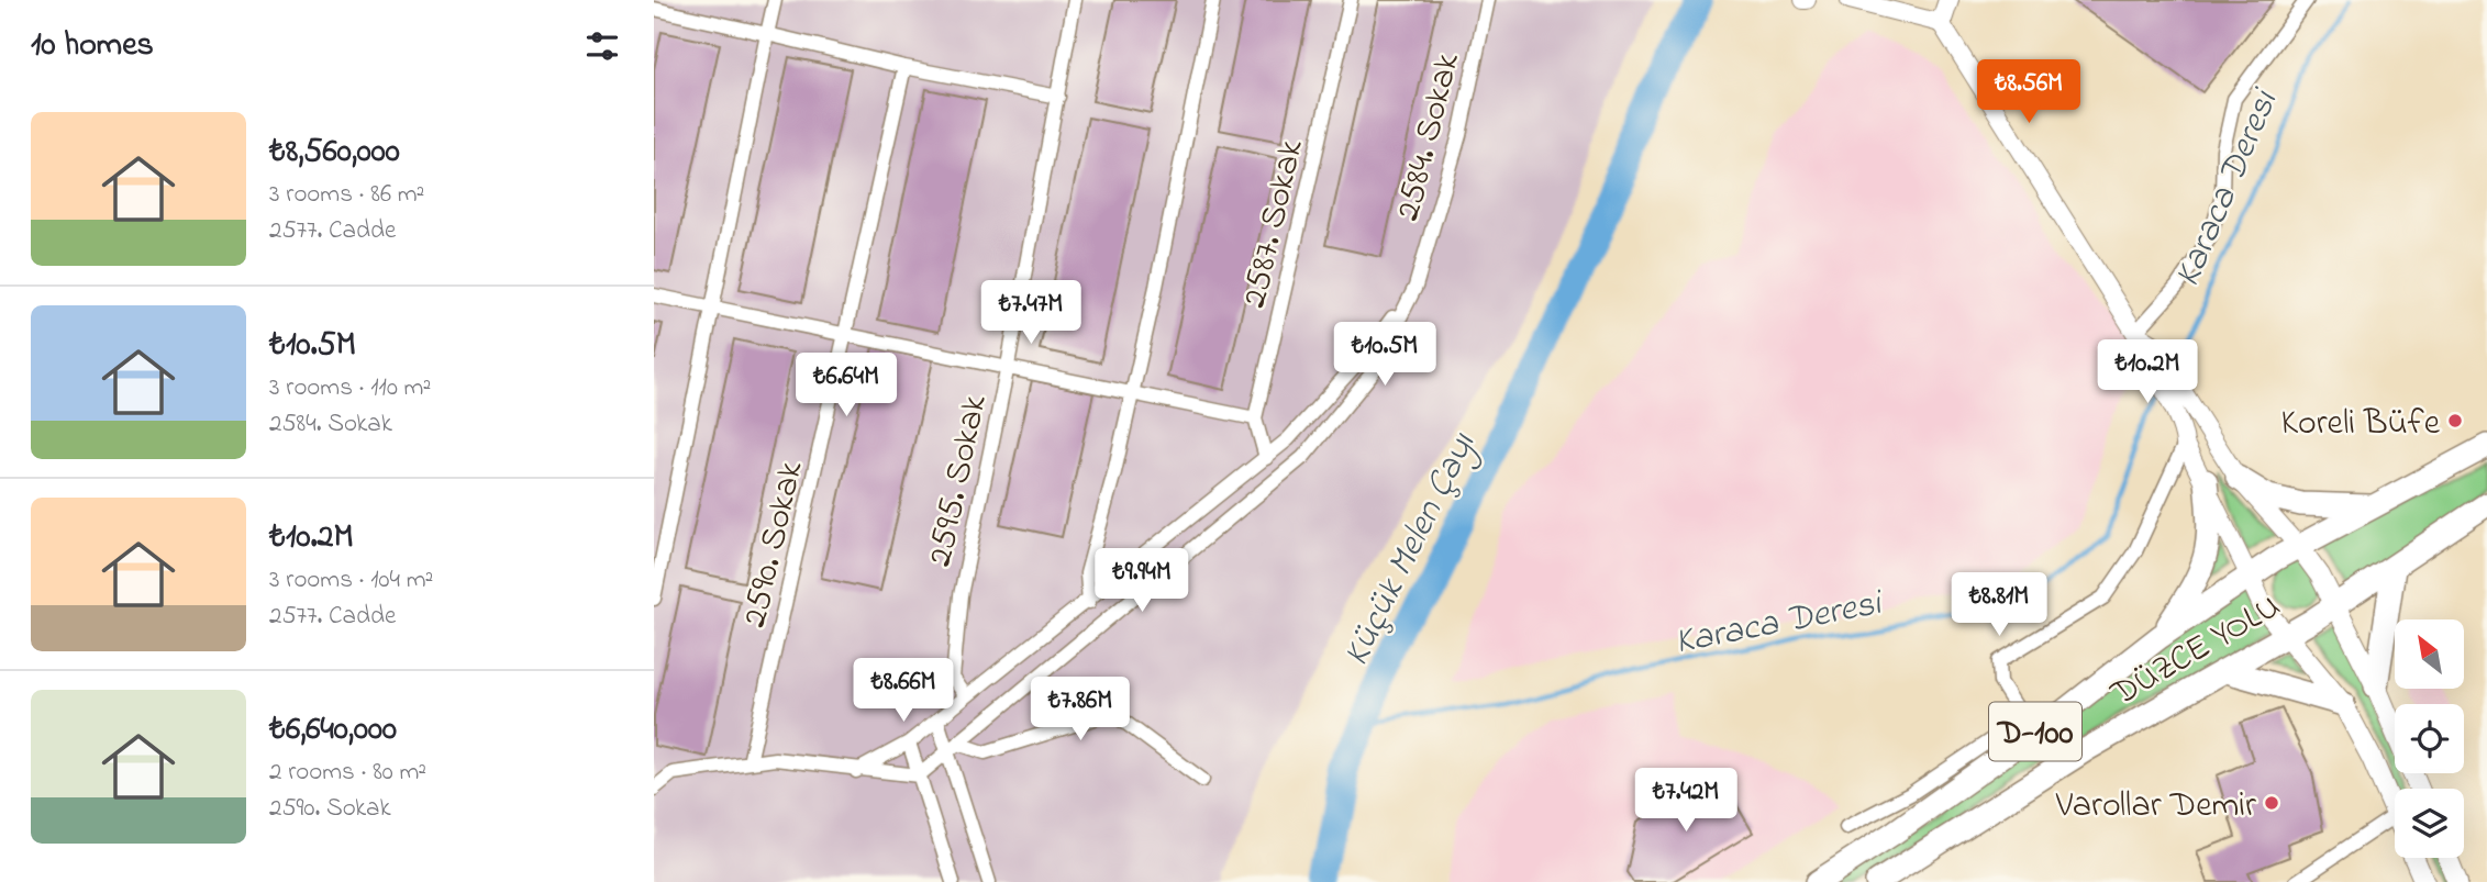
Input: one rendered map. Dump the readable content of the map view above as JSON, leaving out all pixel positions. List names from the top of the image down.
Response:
{
  "streets": {
    "highway": ["DÜZCE YOLU", "D-100"],
    "street": [
      "2584. Sokak",
      "2587. Sokak",
      "2595. Sokak",
      "2590. Sokak"
    ]
  },
  "crossings": [
    ["2584. Sokak", "2587. Sokak"],
    ["2584. Sokak", "2595. Sokak"],
    ["DÜZCE YOLU", "D-100"]
  ],
  "water": ["Karaca Deresi", "Küçük Melen Çayı"],
  "places": ["Koreli Büfe", "Varollar Demir"],
  "north": "top left",
  "page": {
    "heading": "10 homes",
    "price": [
      "₺8.56M",
      "₺7.47M",
      "₺10.5M",
      "₺10.2M",
      "₺6.64M",
      "₺9.94M",
      "₺8.81M",
      "₺8.66M",
      "₺7.86M",
      "₺7.42M"
    ],
    "list": [
      {
        "name": "₺8,560,000",
        "note": "3 rooms · 86 m² · 2577. Cadde"
      },
      {
        "name": "₺10.5M",
        "note": "3 rooms · 110 m² · 2584. Sokak"
      },
      {
        "name": "₺10.2M",
        "note": "3 rooms · 104 m² · 2577. Cadde"
      },
      {
        "name": "₺6,640,000",
        "note": "2 rooms · 80 m² · 2590. Sokak"
      }
    ]
  }
}
